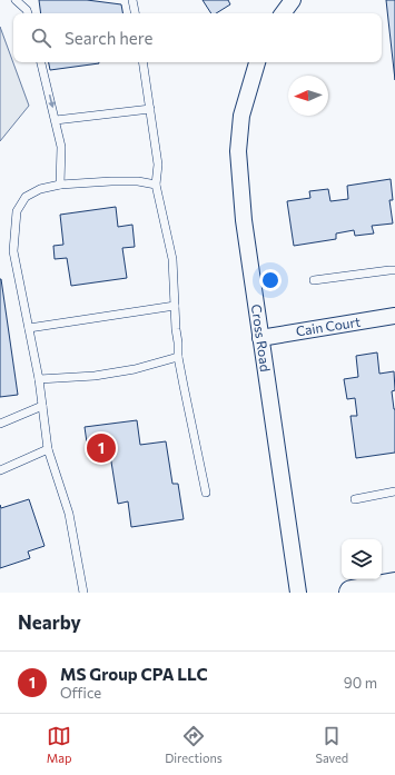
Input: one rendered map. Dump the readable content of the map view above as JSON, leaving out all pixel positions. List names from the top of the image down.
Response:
{
  "streets": {
    "street": ["Cain Court", "Cross Road"]
  },
  "crossings": [
    ["Cain Court", "Cross Road"]
  ],
  "north": "left",
  "page": {
    "search": "Search here",
    "pins": "1",
    "heading": "Nearby",
    "list": [
      {
        "mark": "1",
        "name": "MS Group CPA LLC",
        "note": "Office",
        "value": "90 m"
      }
    ],
    "nav": ["Map", "Directions", "Saved"]
  }
}
